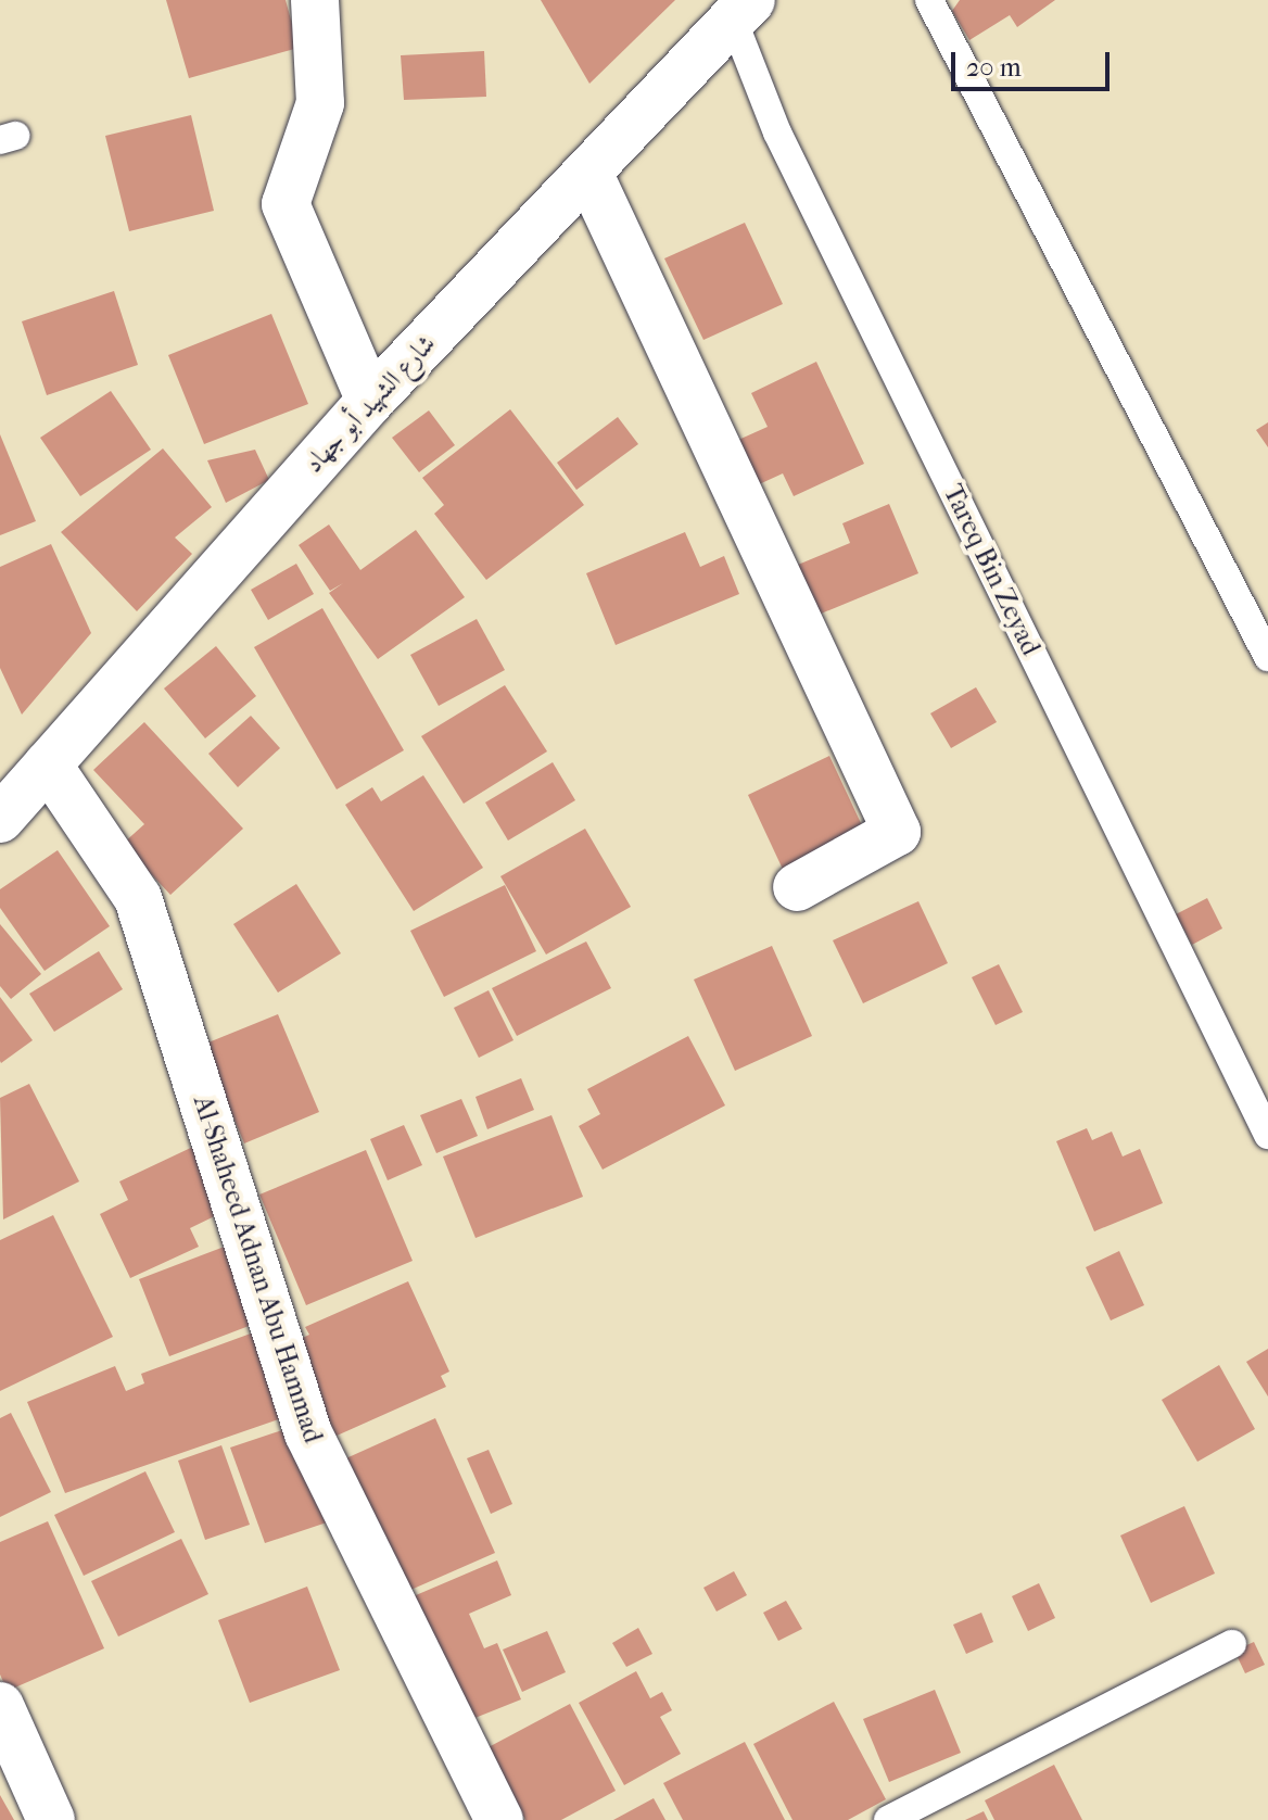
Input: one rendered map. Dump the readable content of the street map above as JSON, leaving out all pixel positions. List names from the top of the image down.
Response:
{
  "streets": {
    "street": ["شارع الشهيد أبو جهاد", "Al-Shaheed Adnan Abu Hammad"],
    "lane": ["Tareq Bin Zeyad"]
  },
  "crossings": [
    ["شارع الشهيد أبو جهاد", "Tareq Bin Zeyad"],
    ["شارع الشهيد أبو جهاد", "Al-Shaheed Adnan Abu Hammad"]
  ],
  "scale_bar": "20 m"
}
